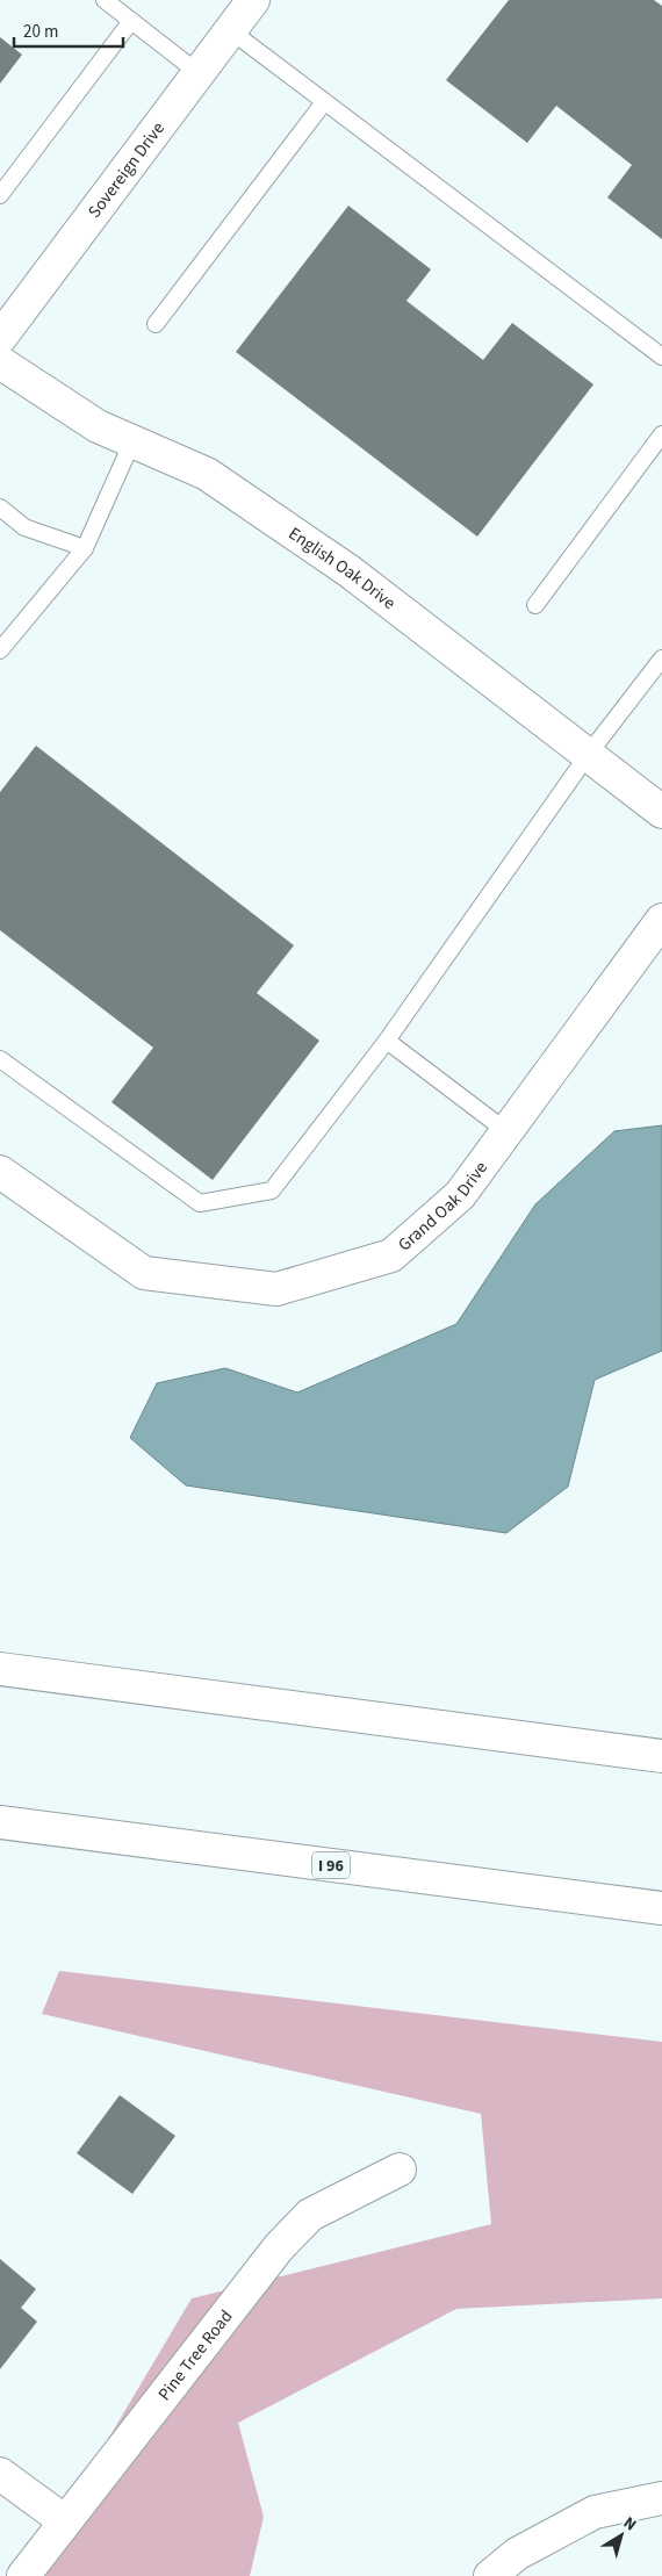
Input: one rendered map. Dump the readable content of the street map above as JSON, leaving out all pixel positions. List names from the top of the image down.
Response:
{
  "streets": {
    "main road": [
      "Sovereign Drive",
      "English Oak Drive",
      "Grand Oak Drive",
      "I 96",
      "Pine Tree Road"
    ]
  },
  "scale_bar": "20 m",
  "north": "top right"
}
